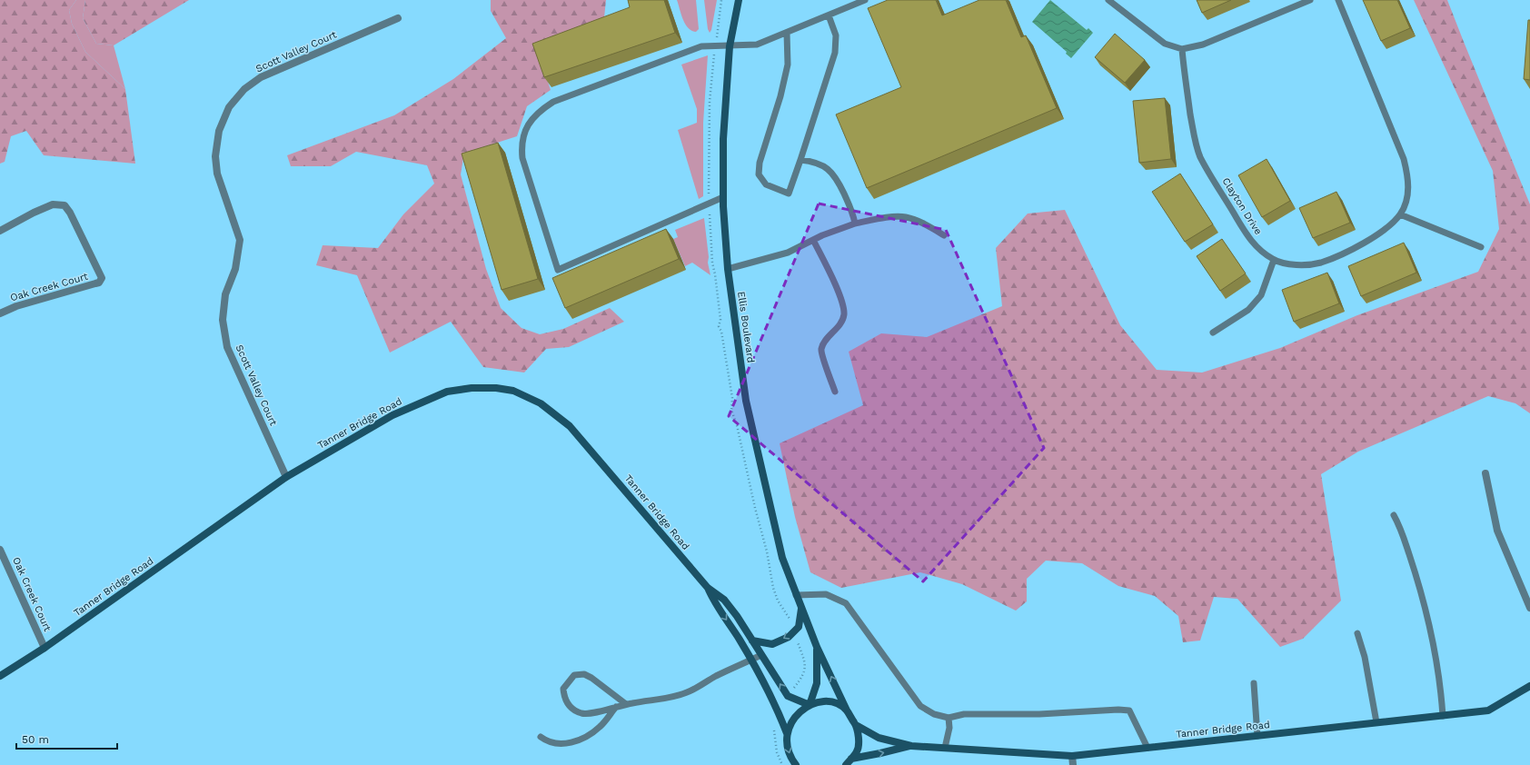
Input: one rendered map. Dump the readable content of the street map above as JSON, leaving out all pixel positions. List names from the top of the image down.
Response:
{
  "streets": {
    "street": [
      "Scott Valley Court",
      "Oak Creek Court",
      "Ellis Boulevard",
      "Tanner Bridge Road"
    ],
    "lane": ["Clayton Drive"]
  },
  "crossings": [
    ["Scott Valley Court", "Tanner Bridge Road"],
    ["Oak Creek Court", "Tanner Bridge Road"],
    ["Ellis Boulevard", "Tanner Bridge Road"]
  ],
  "scale_bar": "50 m"
}
